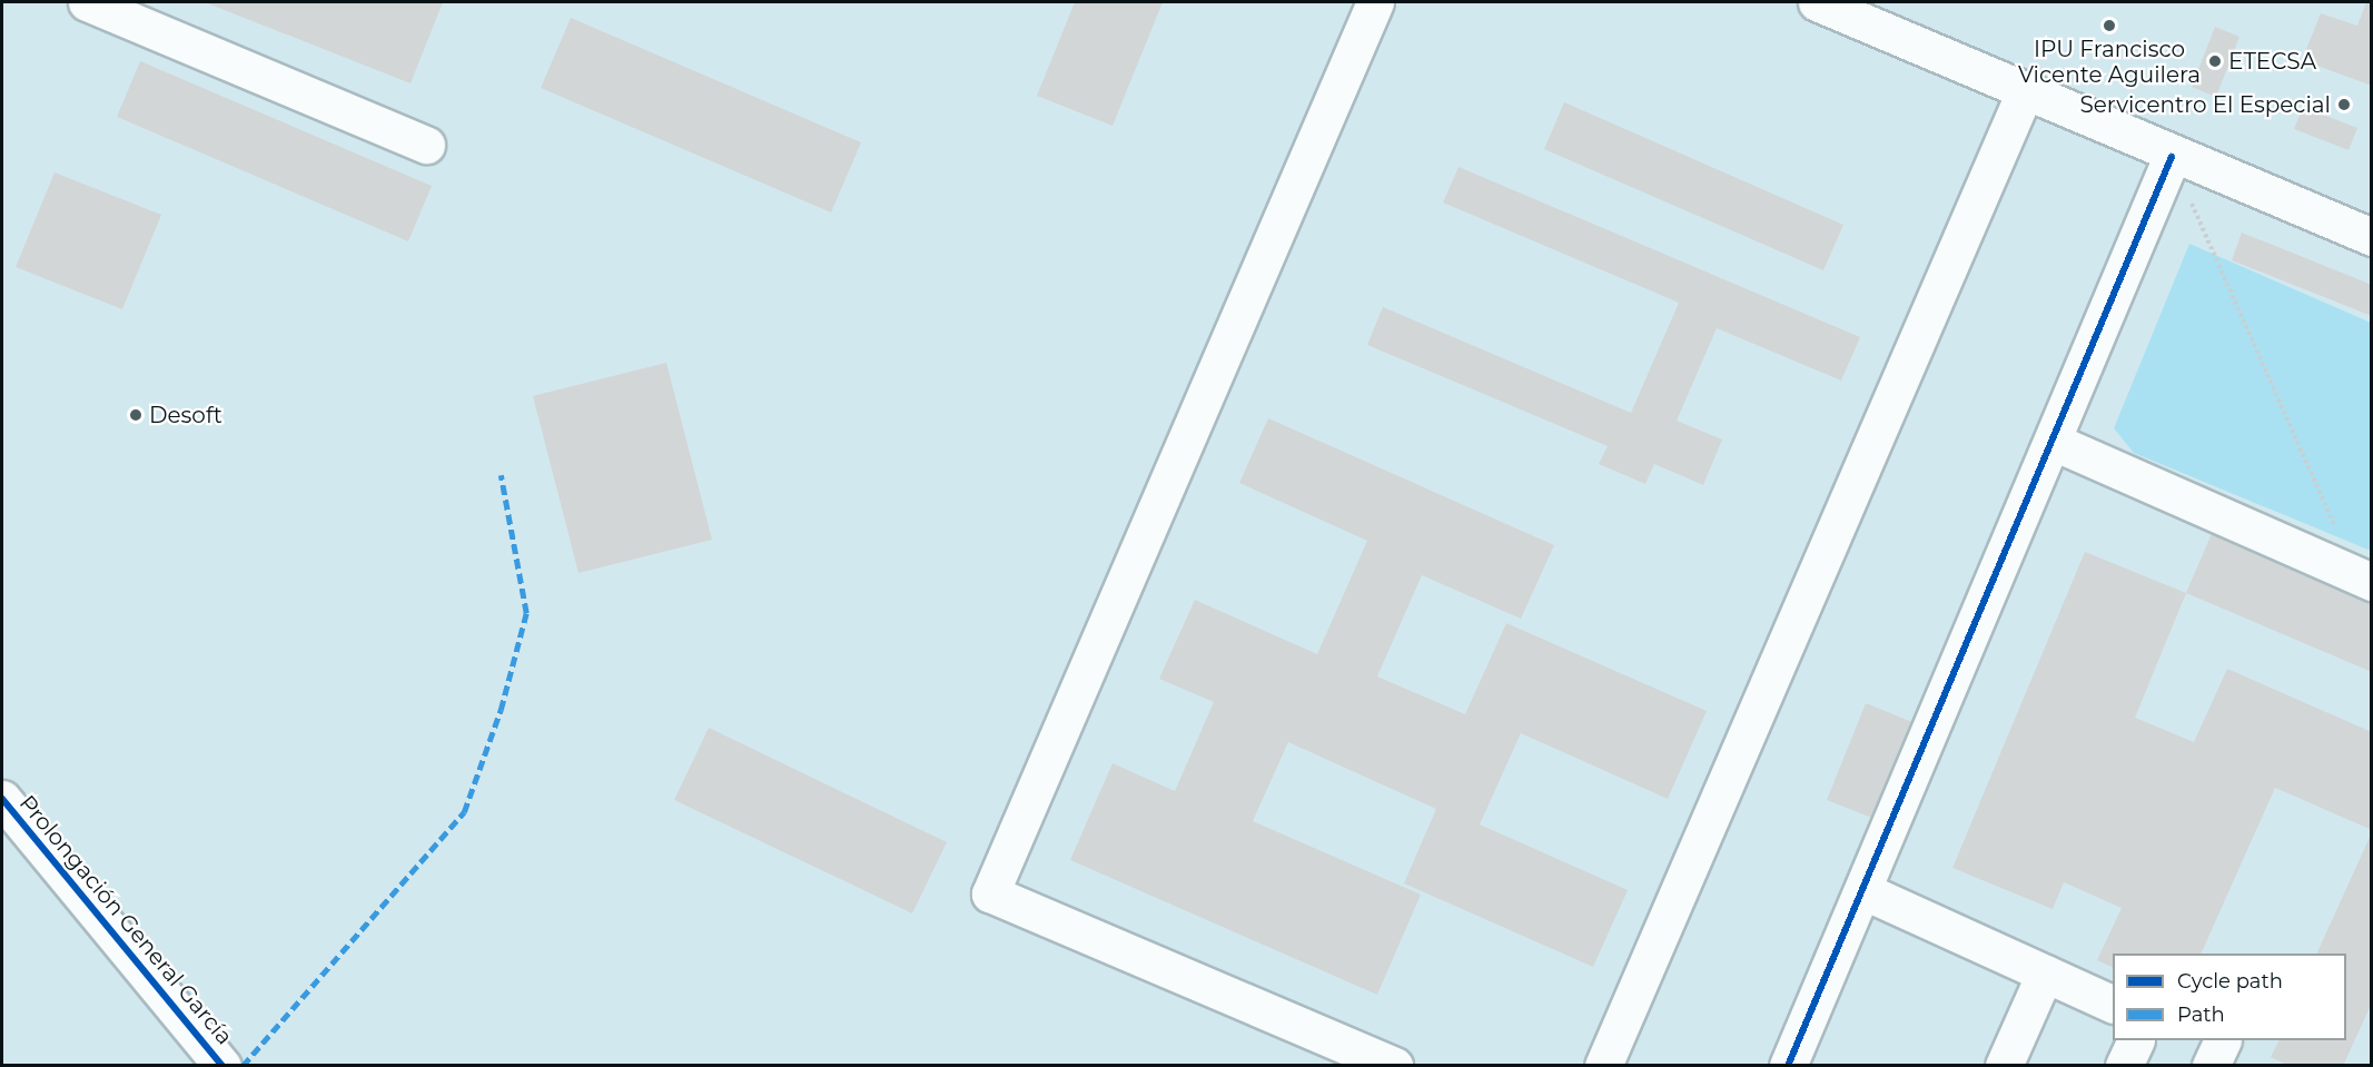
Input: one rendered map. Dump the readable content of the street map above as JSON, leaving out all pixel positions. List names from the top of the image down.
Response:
{
  "streets": {
    "main road": ["Prolongación General García"]
  },
  "places": [
    "IPU Francisco Vicente Aguilera",
    "ETECSA",
    "Servicentro El Especial",
    "Desoft"
  ],
  "legend": ["Cycle path", "Path"]
}
